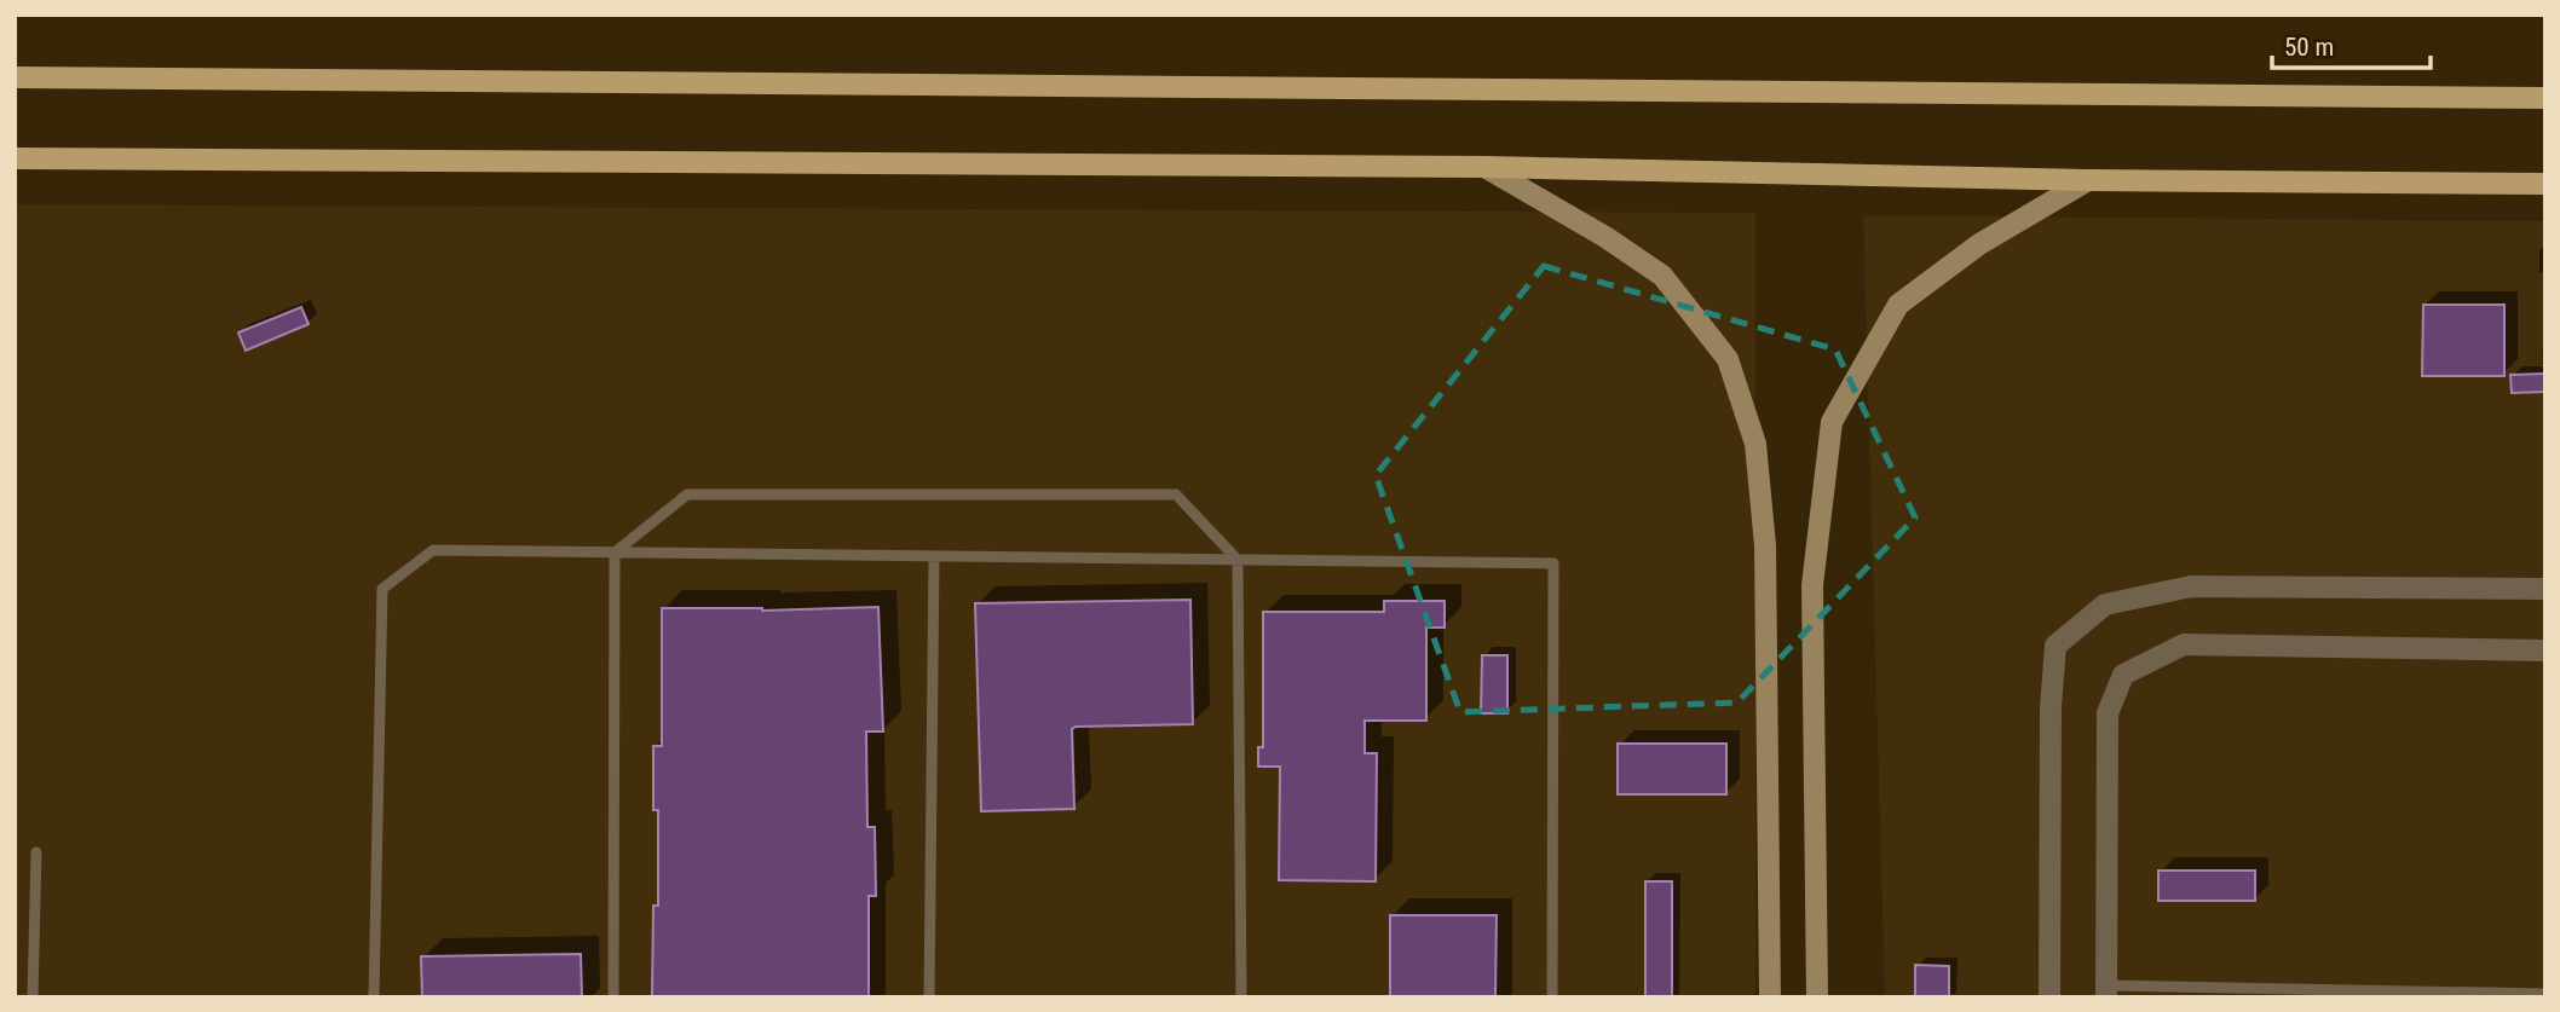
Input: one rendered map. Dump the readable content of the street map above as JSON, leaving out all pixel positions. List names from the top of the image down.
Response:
{
  "scale_bar": "50 m"
}
